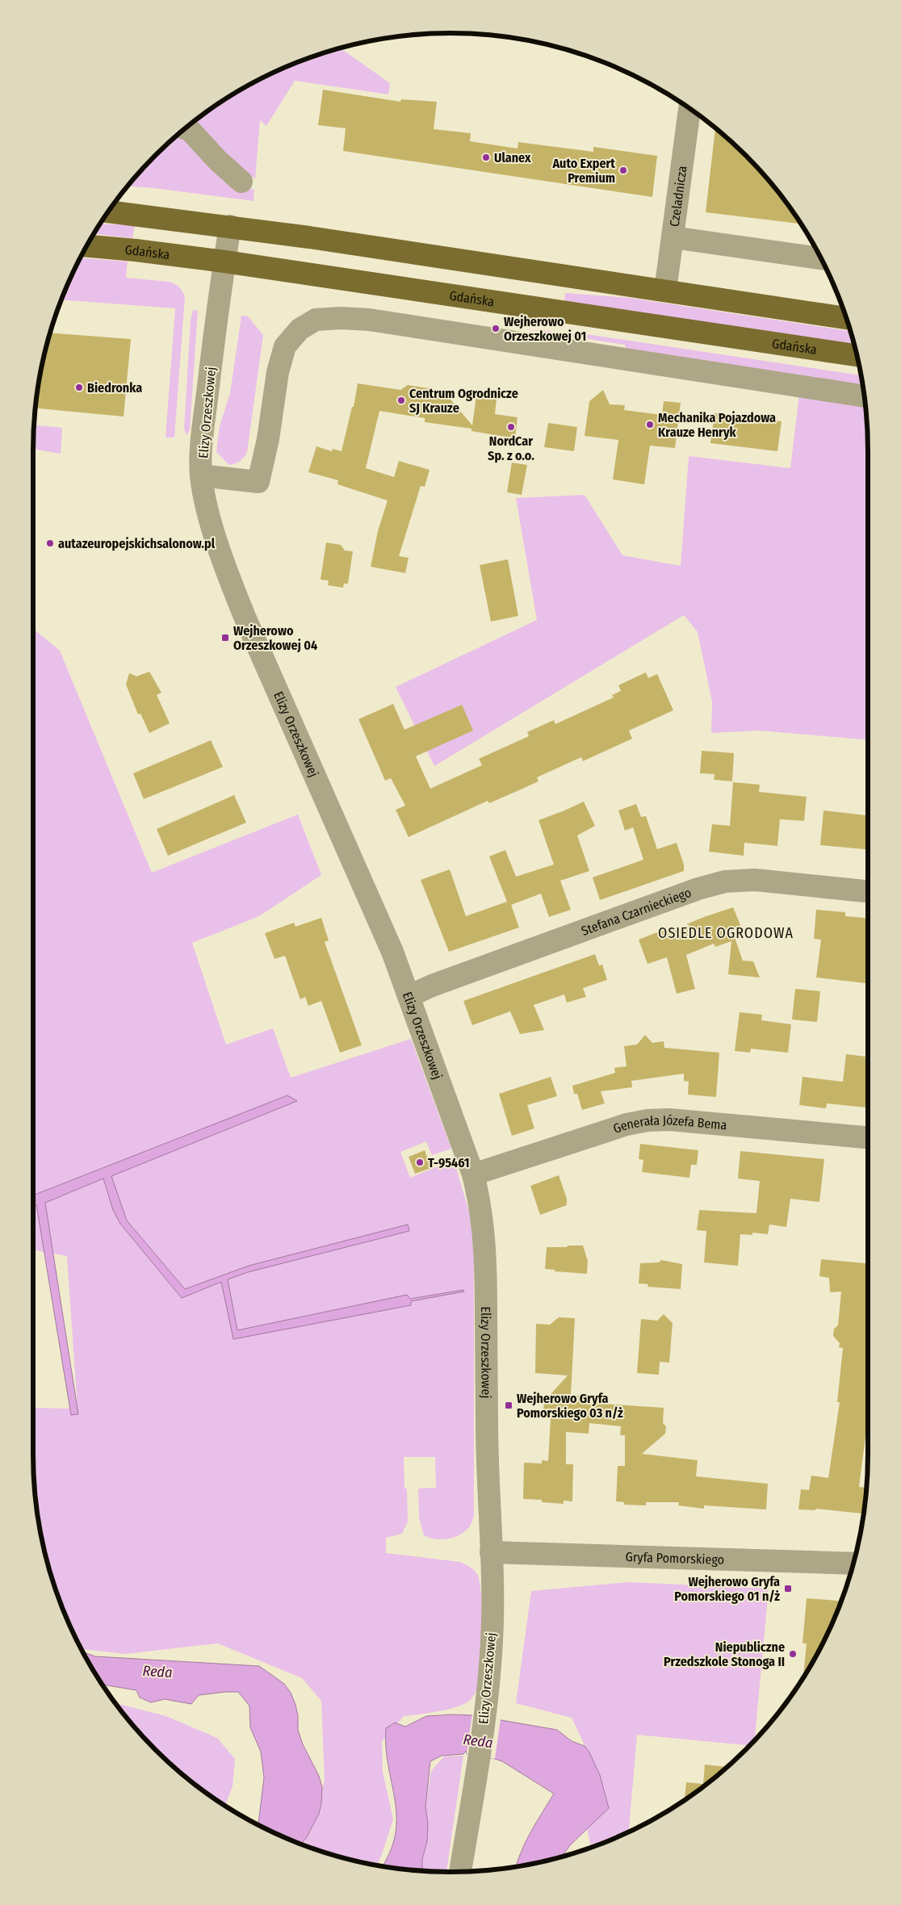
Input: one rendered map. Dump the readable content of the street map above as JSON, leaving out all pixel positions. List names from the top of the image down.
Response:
{
  "streets": {
    "main road": ["Gdańska"],
    "street": [
      "Czeladnicza",
      "Elizy Orzeszkowej",
      "Stefana Czarnieckiego",
      "Generała Józefa Bema",
      "Gryfa Pomorskiego"
    ]
  },
  "crossings": [
    ["Gdańska", "Elizy Orzeszkowej"],
    ["Elizy Orzeszkowej", "Stefana Czarnieckiego"],
    ["Elizy Orzeszkowej", "Generała Józefa Bema"],
    ["Elizy Orzeszkowej", "Gryfa Pomorskiego"]
  ],
  "districts": ["OSIEDLE OGRODOWA"],
  "water": ["Reda"],
  "places": {
    "other": [
      "Ulanex",
      "Auto Expert Premium",
      "Wejherowo Orzeszkowej 01",
      "Biedronka",
      "Centrum Ogrodnicze SJ Krauze",
      "Mechanika Pojazdowa Krauze Henryk",
      "NordCar Sp. z o.o.",
      "autazeuropejskichsalonow.pl",
      "T-95461",
      "Niepubliczne Przedszkole Stonoga II"
    ],
    "transit": ["Wejherowo Orzeszkowej 04", "Wejherowo Gryfa Pomorskiego 03 n/ż", "Wejherowo Gryfa Pomorskiego 01 n/ż"]
  }
}
